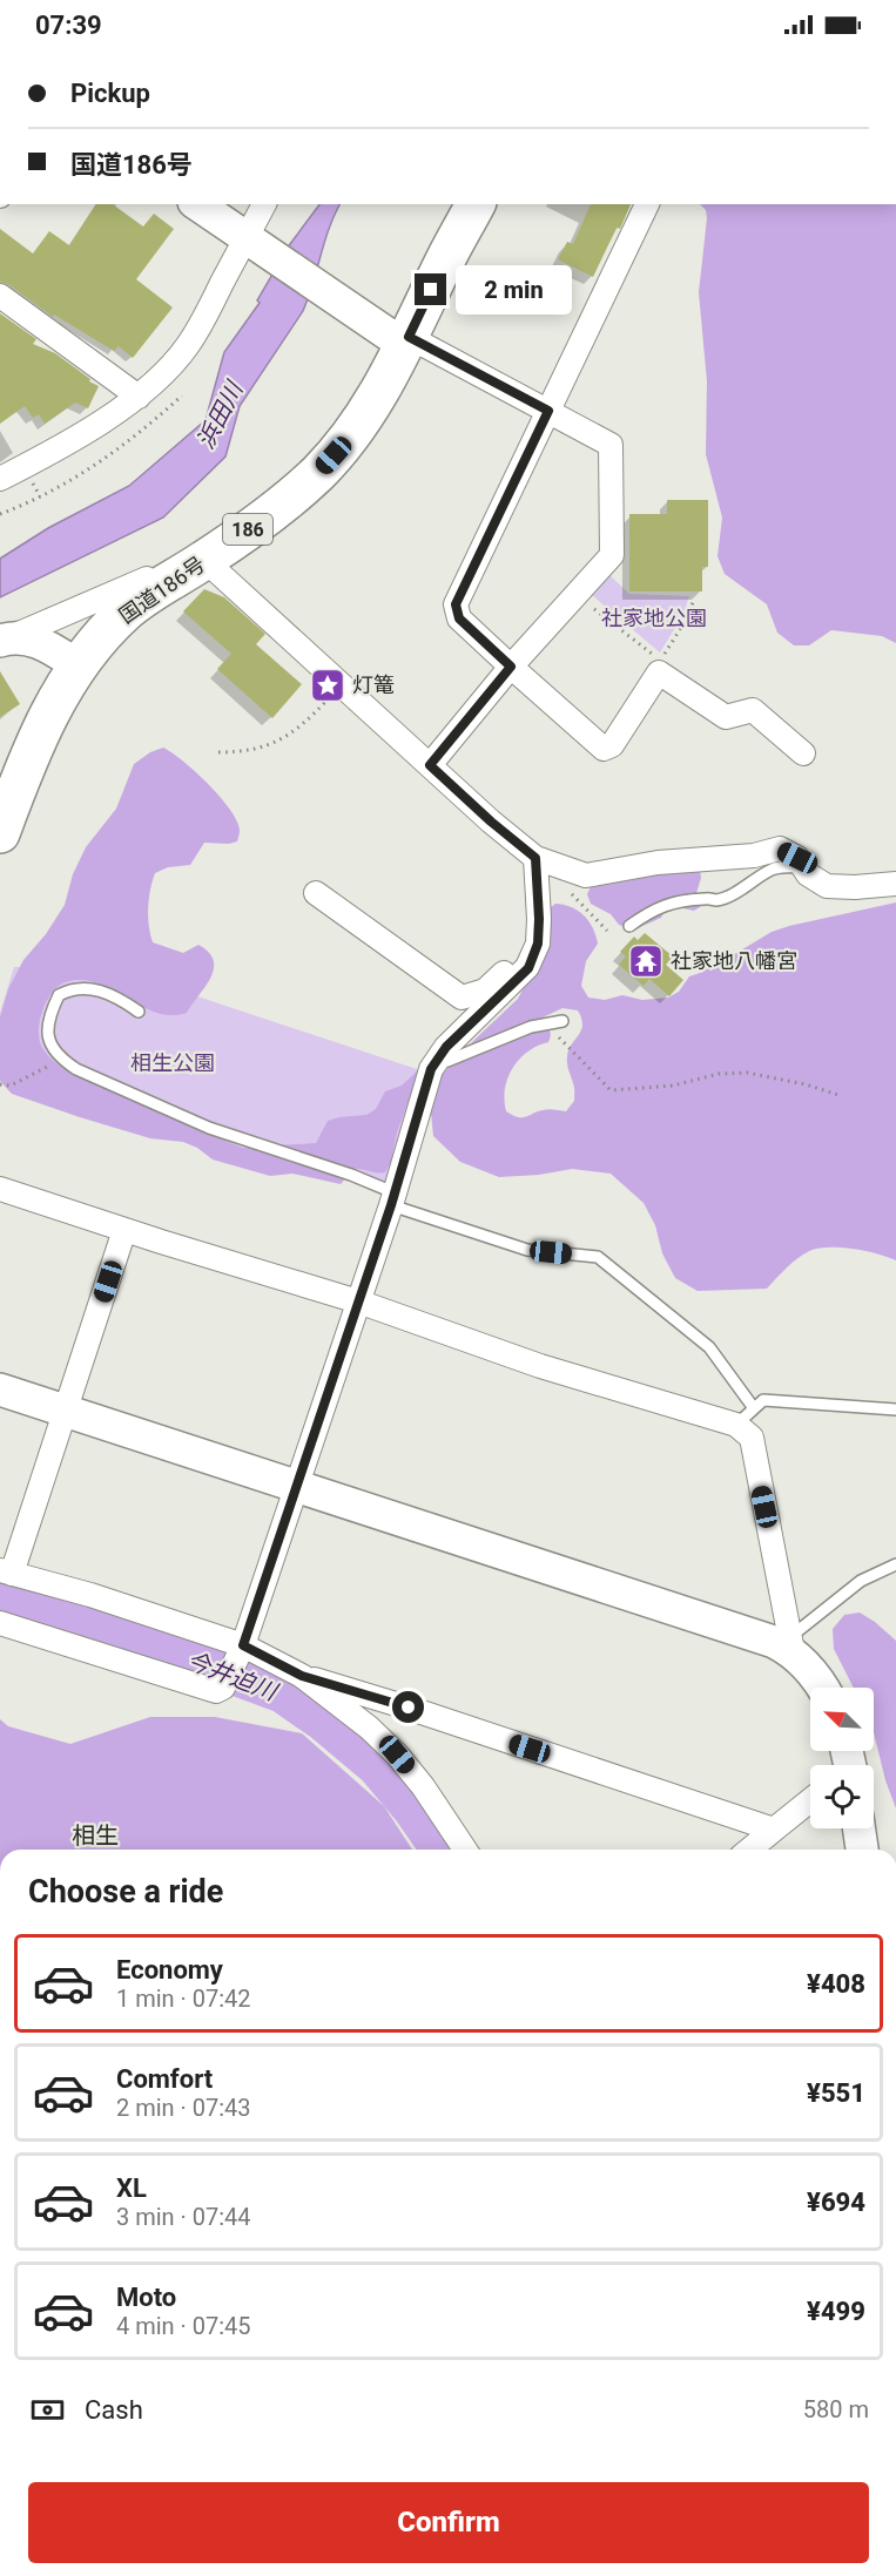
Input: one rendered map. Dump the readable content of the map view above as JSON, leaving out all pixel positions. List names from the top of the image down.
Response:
{
  "streets": {
    "highway": ["186", "国道186号"]
  },
  "districts": ["相生"],
  "water": ["浜田川", "今井迫川"],
  "parks": ["社家地公園", "相生公園"],
  "places": {
    "place": ["灯篭"],
    "temple": ["社家地八幡宮"]
  },
  "north": "top left",
  "page": {
    "status": "07:39",
    "banner": ["Pickup", "国道186号"],
    "bubble": "2 min",
    "heading": "Choose a ride",
    "list": [
      {
        "name": "Economy",
        "note": "1 min · 07:42",
        "value": "¥408"
      },
      {
        "name": "Comfort",
        "note": "2 min · 07:43",
        "value": "¥551"
      },
      {
        "name": "XL",
        "note": "3 min · 07:44",
        "value": "¥694"
      },
      {
        "name": "Moto",
        "note": "4 min · 07:45",
        "value": "¥499"
      }
    ],
    "pay": ["Cash", "580 m"],
    "buttons": "Confirm"
  }
}
